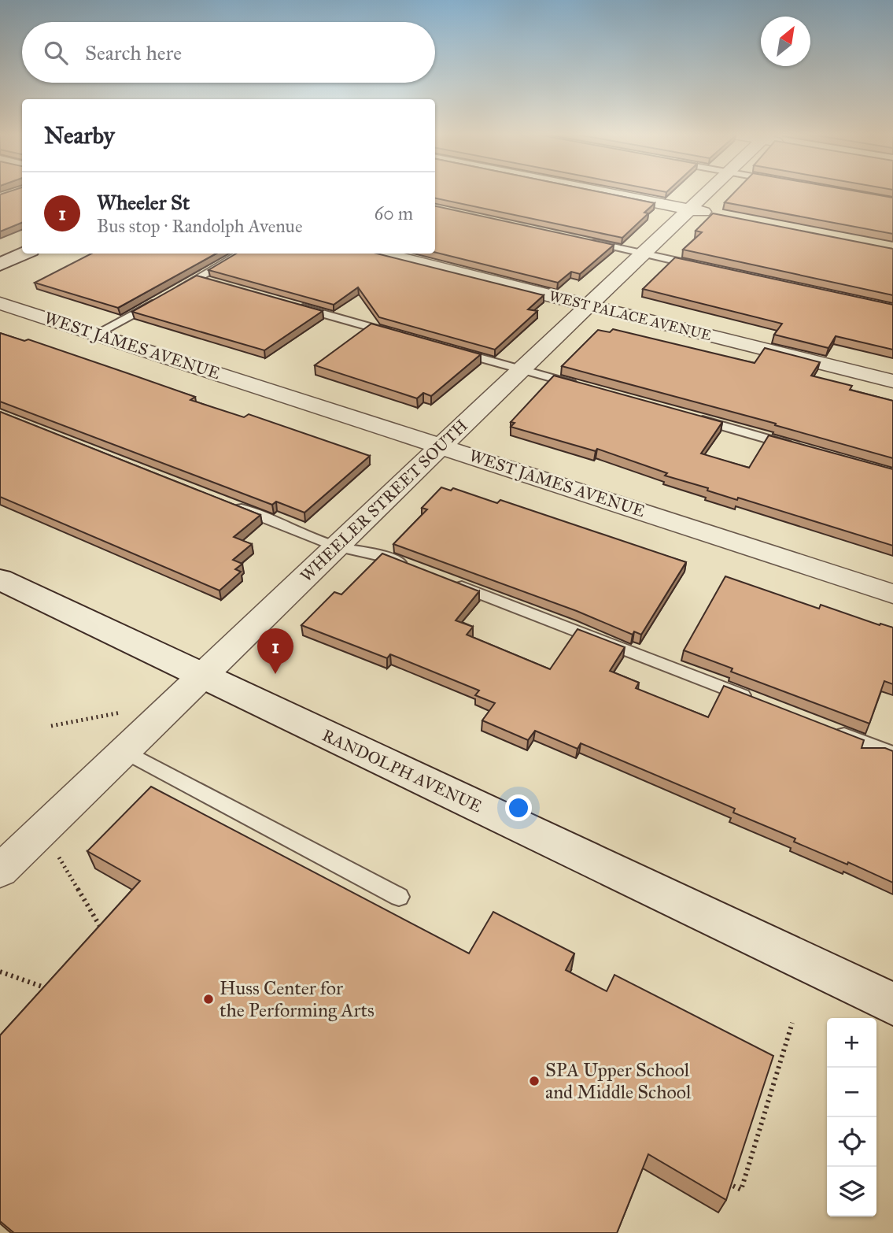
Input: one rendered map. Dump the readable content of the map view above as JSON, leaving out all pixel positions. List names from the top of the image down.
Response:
{
  "streets": {
    "main road": ["RANDOLPH AVENUE"],
    "street": ["WEST PALACE AVENUE", "WEST JAMES AVENUE", "WHEELER STREET SOUTH"]
  },
  "crossings": [
    ["WEST PALACE AVENUE", "WHEELER STREET SOUTH"],
    ["WEST JAMES AVENUE", "WHEELER STREET SOUTH"],
    ["WHEELER STREET SOUTH", "RANDOLPH AVENUE"]
  ],
  "places": ["Huss Center for the Performing Arts", "SPA Upper School and Middle School"],
  "north": "top right",
  "page": {
    "search": "Search here",
    "heading": "Nearby",
    "list": [
      {
        "mark": "1",
        "name": "Wheeler St",
        "note": "Bus stop · Randolph Avenue",
        "value": "60 m"
      }
    ],
    "pins": "1",
    "map_buttons": ["+", "−"]
  }
}
